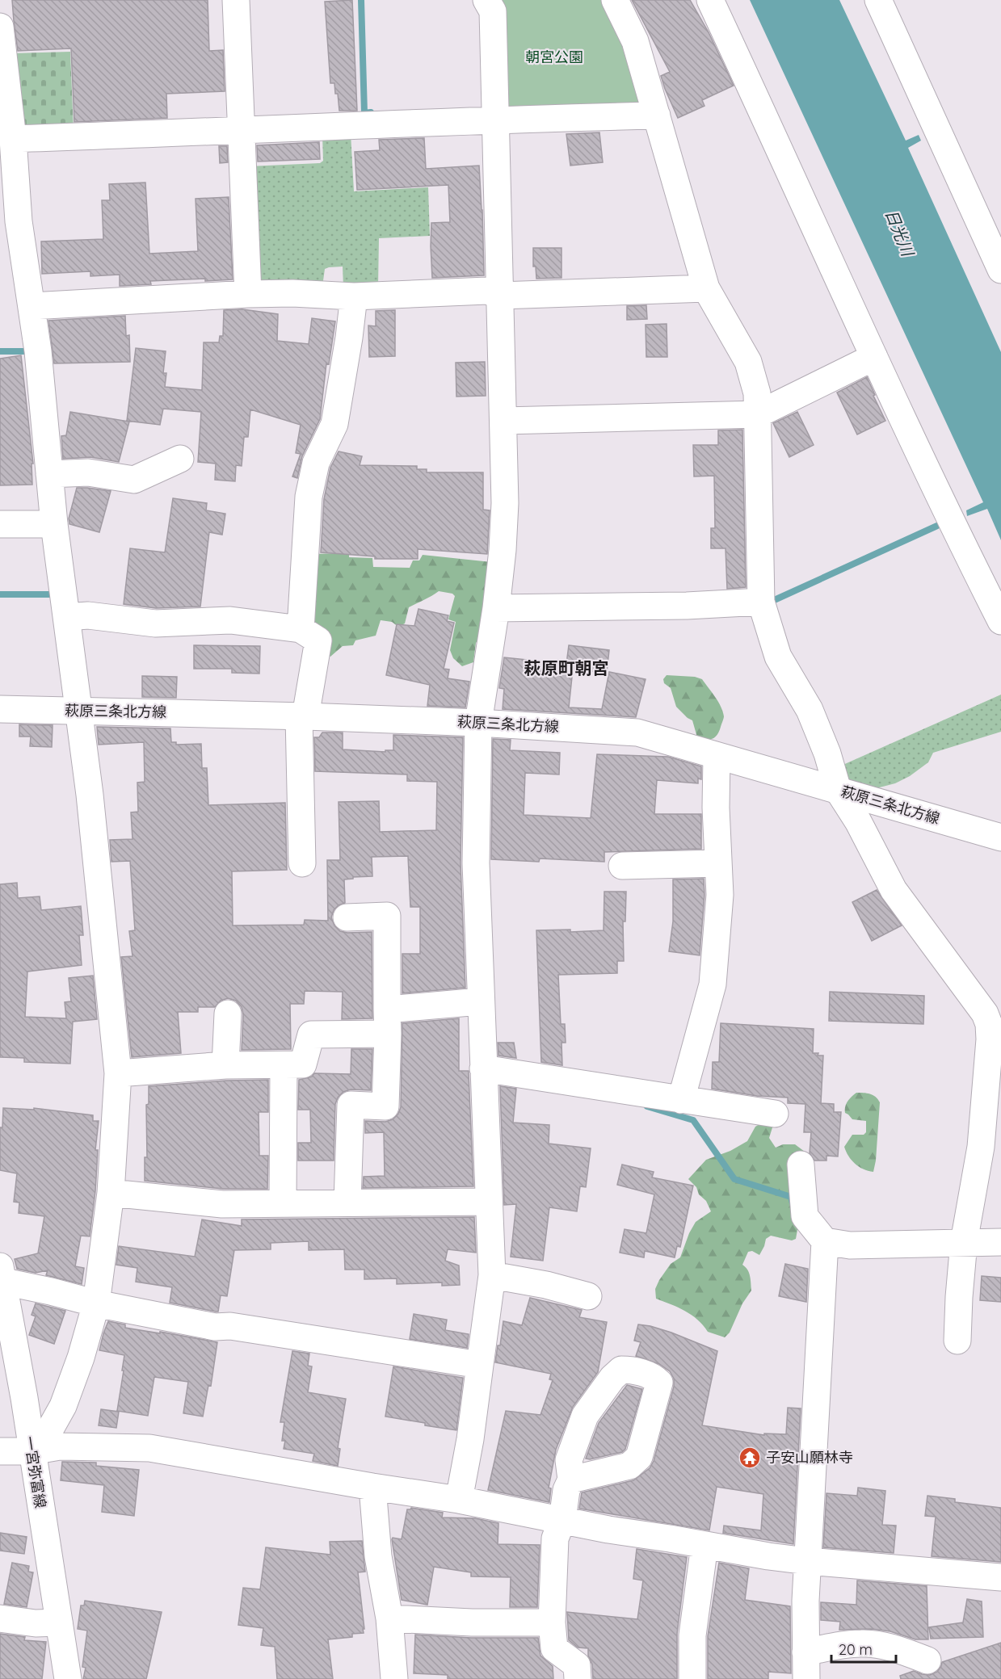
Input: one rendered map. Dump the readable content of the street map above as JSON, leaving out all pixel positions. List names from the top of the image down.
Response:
{
  "streets": {
    "street": ["萩原三条北方線", "一宮弥富線"]
  },
  "districts": ["萩原町朝宮"],
  "water": ["日光川"],
  "parks": ["朝宮公園"],
  "places": {
    "temple": ["子安山願林寺"]
  },
  "scale_bar": "20 m"
}
